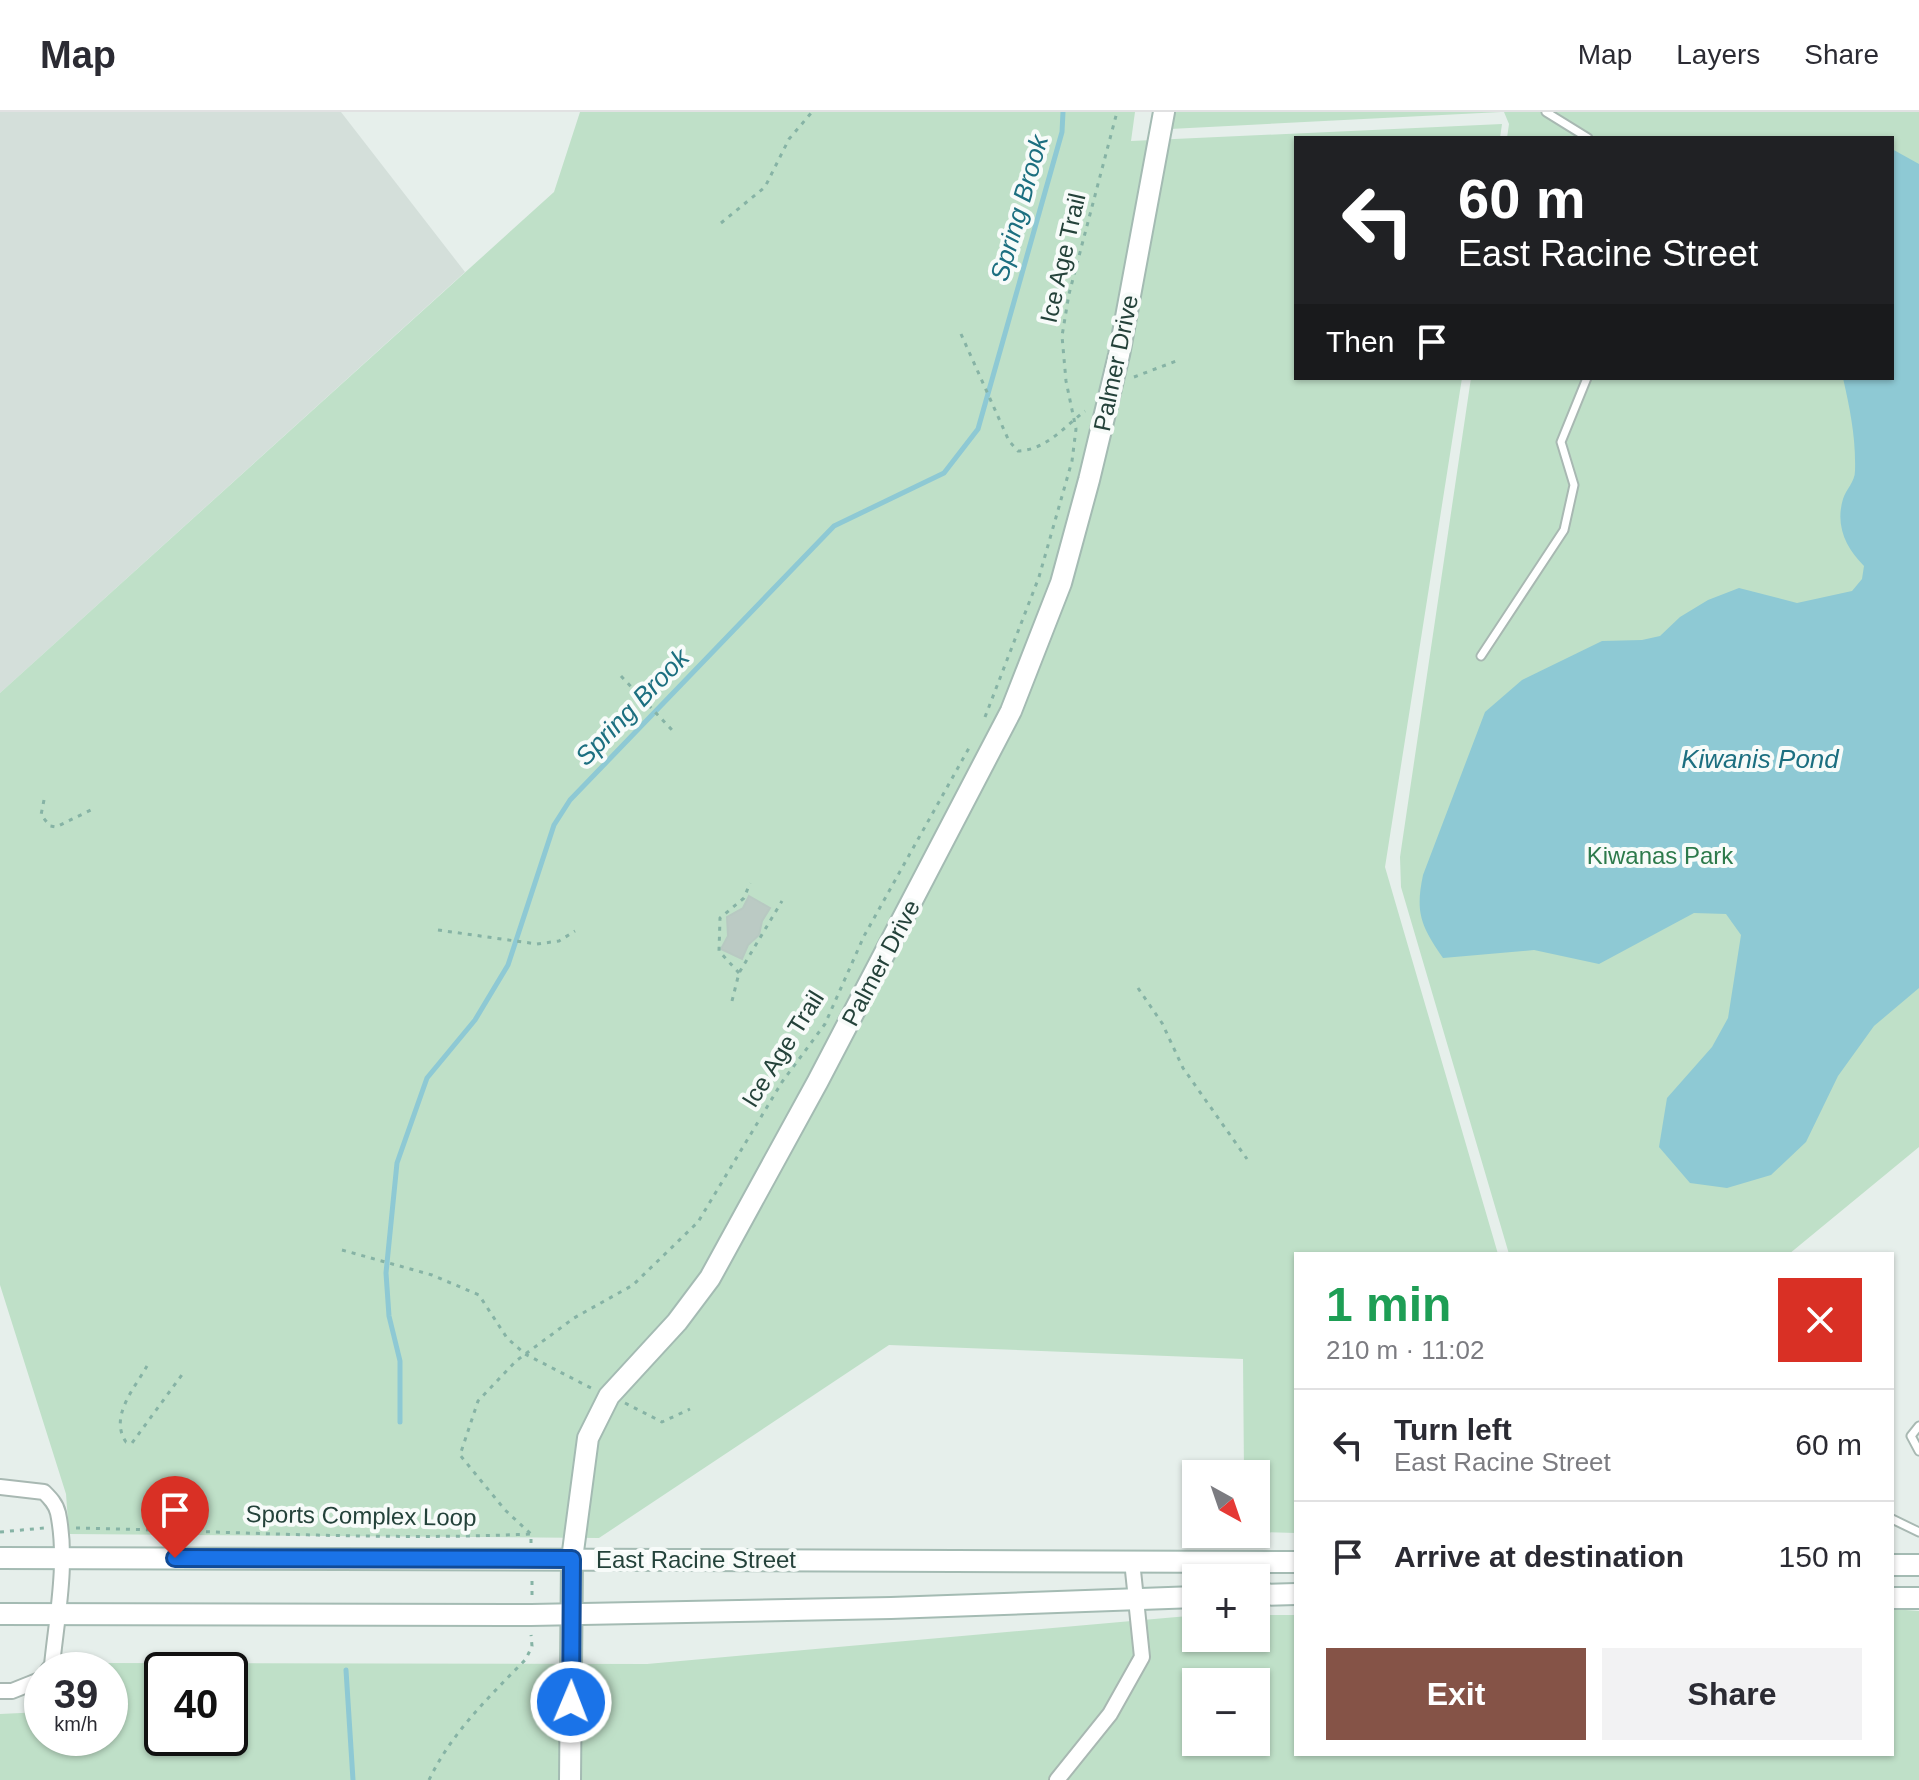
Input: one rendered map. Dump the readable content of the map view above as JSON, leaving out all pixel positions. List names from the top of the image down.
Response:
{
  "streets": {
    "main road": ["Palmer Drive", "East Racine Street"],
    "path": ["Ice Age Trail", "Sports Complex Loop"]
  },
  "crossings": [
    ["Ice Age Trail", "Sports Complex Loop"],
    ["Palmer Drive", "East Racine Street"]
  ],
  "water": ["Spring Brook", "Kiwanis Pond"],
  "parks": ["Kiwanas Park"],
  "north": "bottom right",
  "page": {
    "header": "Map",
    "nav": ["Map", "Layers", "Share"],
    "turn": ["60 m", "East Racine Street"],
    "then": "Then",
    "heading": ["1 min", "210 m · 11:02"],
    "list": [
      {
        "name": "Turn left",
        "note": "East Racine Street",
        "value": "60 m"
      },
      {
        "name": "Arrive at destination",
        "value": "150 m"
      }
    ],
    "map_buttons": ["+", "−"],
    "buttons": ["Exit", "Share"],
    "speed": "39 km/h",
    "limit": "40"
  }
}
